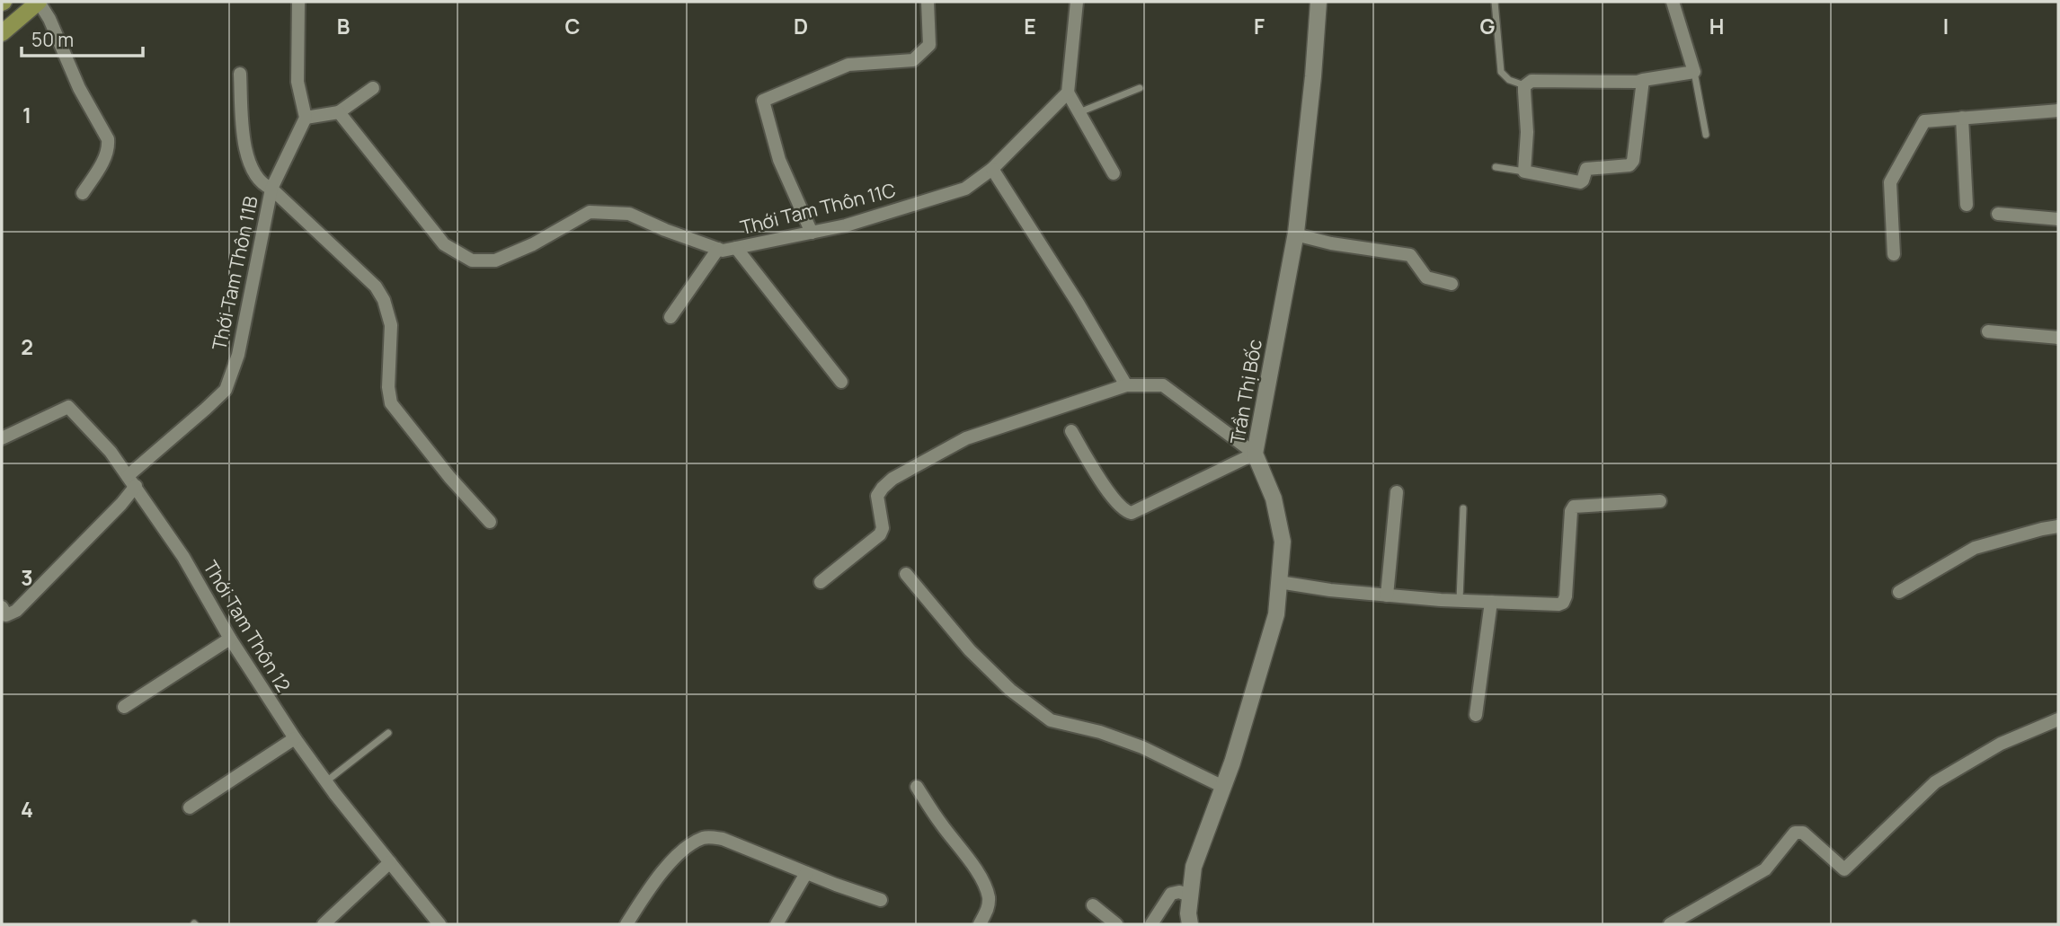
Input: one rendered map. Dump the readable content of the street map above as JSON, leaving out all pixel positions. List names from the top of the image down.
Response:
{
  "streets": {
    "street": [
      "Thới Tam Thôn 11C",
      "Thới Tam Thôn 11B",
      "Trần Thị Bốc",
      "Thới Tam Thôn 12"
    ]
  },
  "crossings": [
    ["Thới Tam Thôn 11B", "Thới Tam Thôn 12"]
  ],
  "scale_bar": "50 m",
  "grid": {
    "columns": [
      "B",
      "C",
      "D",
      "E",
      "F",
      "G",
      "H",
      "I"
    ],
    "rows": [
      "1",
      "2",
      "3",
      "4"
    ]
  }
}
